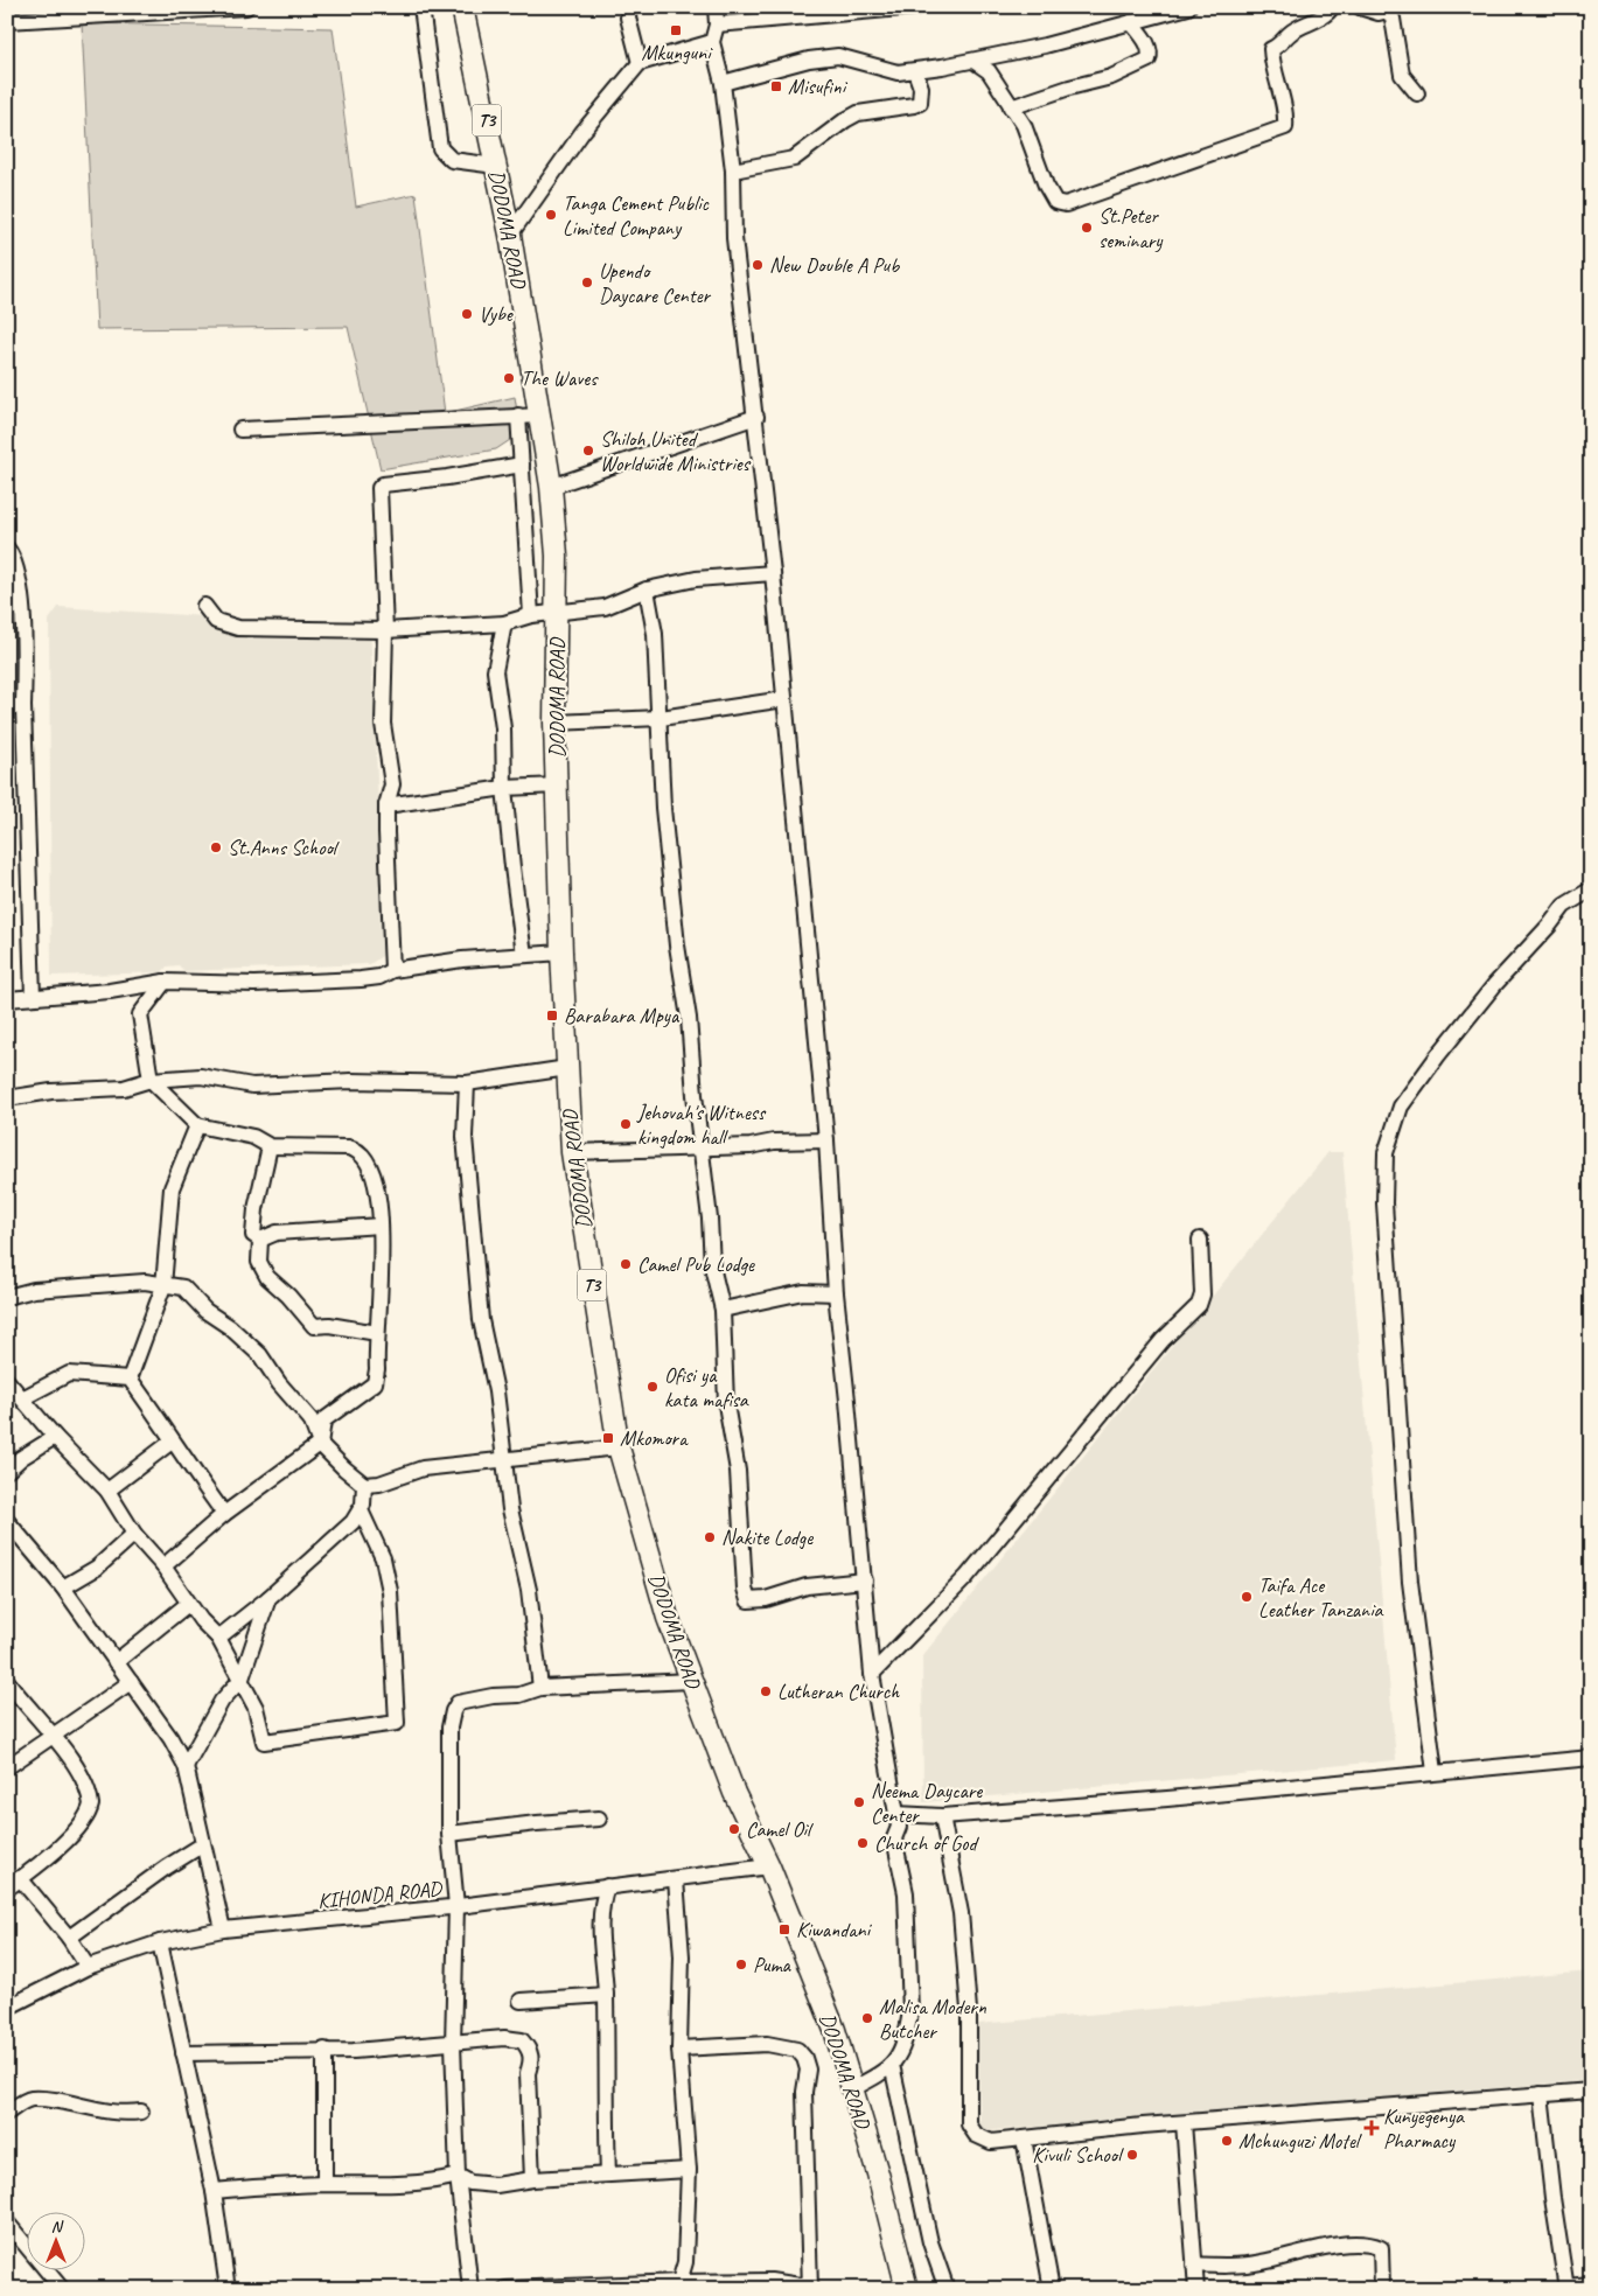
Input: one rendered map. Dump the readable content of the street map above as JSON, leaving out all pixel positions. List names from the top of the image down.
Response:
{
  "streets": {
    "highway": ["T3", "DODOMA ROAD"],
    "street": ["KIHONDA ROAD"]
  },
  "crossings": [
    ["DODOMA ROAD", "KIHONDA ROAD"]
  ],
  "places": {
    "transit": [
      "Mkunguni",
      "Misufini",
      "Barabara Mpya",
      "Mkomora",
      "Kiwandani"
    ],
    "other": [
      "Tanga Cement Public Limited Company",
      "St.Peter seminary",
      "New Double A Pub",
      "Upendo Daycare Center",
      "Vybe",
      "The Waves",
      "Shiloh United Worldwide Ministries",
      "St.Anns School",
      "Jehovah's Witness kingdom hall",
      "Camel Pub Lodge",
      "Ofisi ya kata mafisa",
      "Nakite Lodge",
      "Taifa Ace Leather Tanzania",
      "Lutheran Church",
      "Neema Daycare Center",
      "Camel Oil",
      "Church of God",
      "Puma",
      "Malisa Modern Butcher",
      "Mchunguzi Motel",
      "Kivuli School"
    ],
    "health": ["Kunyegenya Pharmacy"]
  },
  "north": "top"
}
